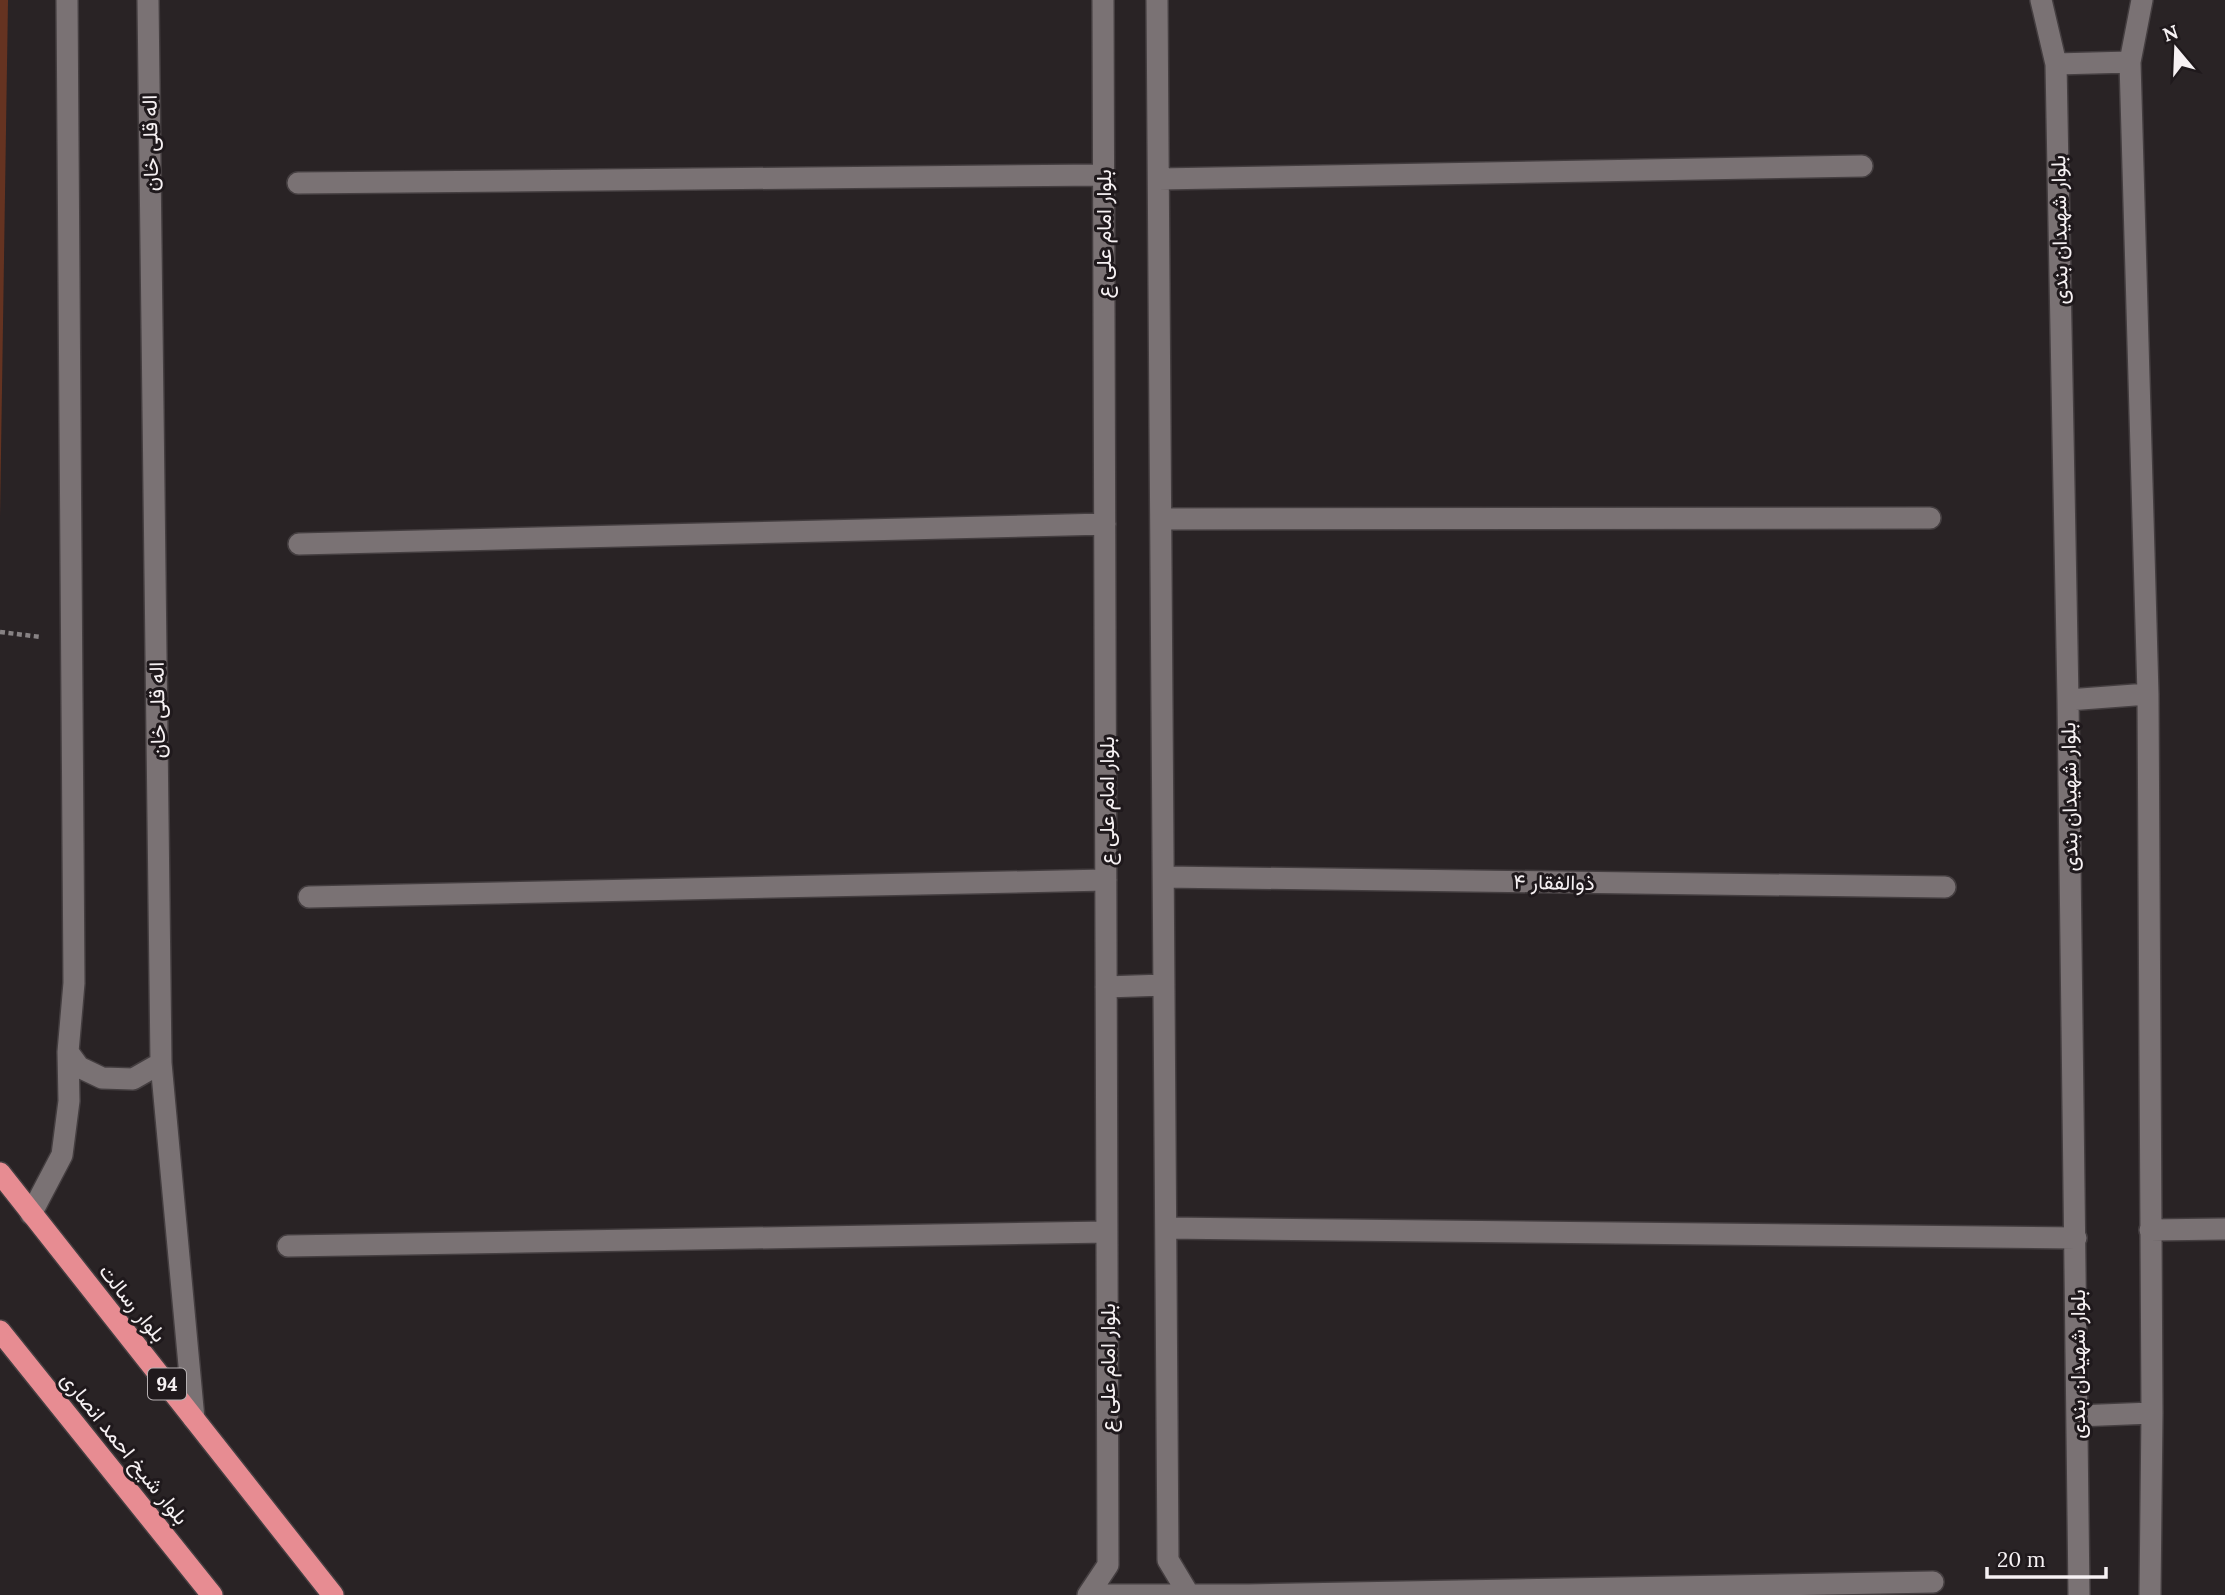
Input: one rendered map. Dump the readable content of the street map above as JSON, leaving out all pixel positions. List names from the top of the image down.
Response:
{
  "streets": {
    "highway": ["بلوار رسالت", "94", "بلوار شیخ احمد انصاری"],
    "street": [
      "اله قلی خان",
      "بلوار شهیدان بندی",
      "بلوار امام علی ع",
      "ذوالفقار ۴"
    ]
  },
  "crossings": [
    ["اله قلی خان", "بلوار رسالت"]
  ],
  "scale_bar": "20 m",
  "north": "top"
}
